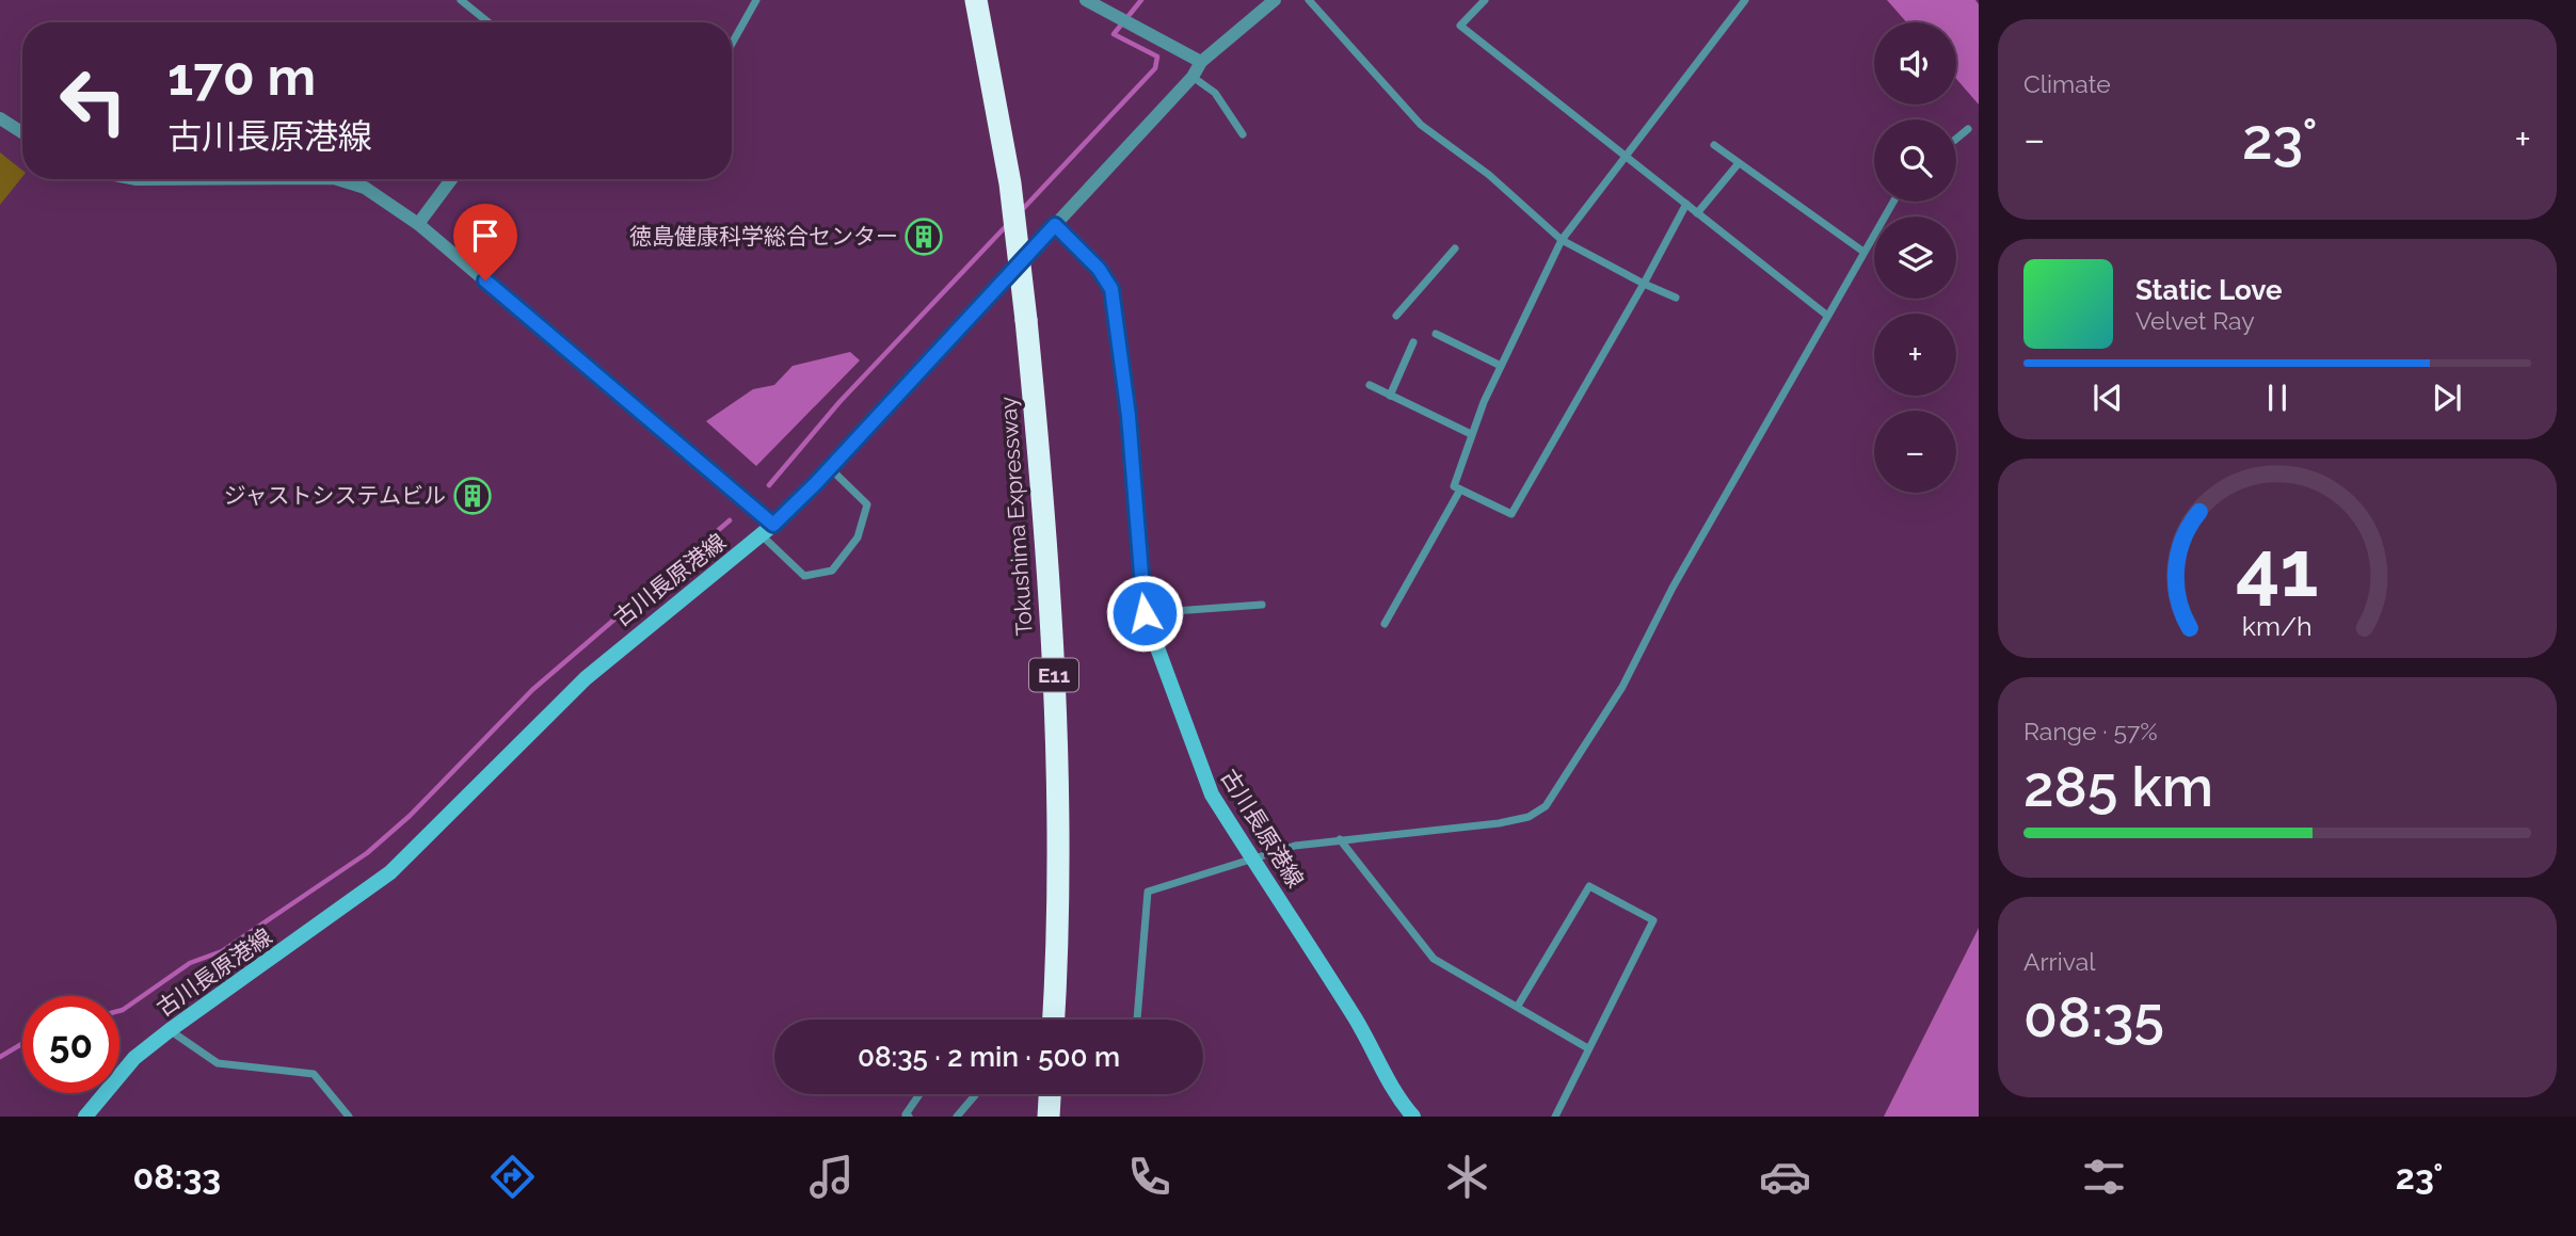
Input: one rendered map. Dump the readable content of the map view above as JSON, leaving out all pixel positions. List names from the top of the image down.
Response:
{
  "streets": {
    "highway": ["Tokushima Expressway", "E11"],
    "main road": ["古川長原港線"]
  },
  "places": {
    "building": ["徳島健康科学総合センター", "ジャストシステムビル"]
  },
  "page": {
    "tile": [
      "Climate",
      ["Range · 57%", "285 km"],
      ["Arrival", "08:35"]
    ],
    "map_buttons": ["+", "−"],
    "turn": ["170 m", "古川長原港線"],
    "heat": ["−", "23°", "+"],
    "song": ["Static Love", "Velvet Ray"],
    "limit": "50",
    "trip": "08:35 · 2 min · 500 m",
    "tabs": ["08:33", "23°"],
    "gauge": ["41", "km/h"]
  }
}
